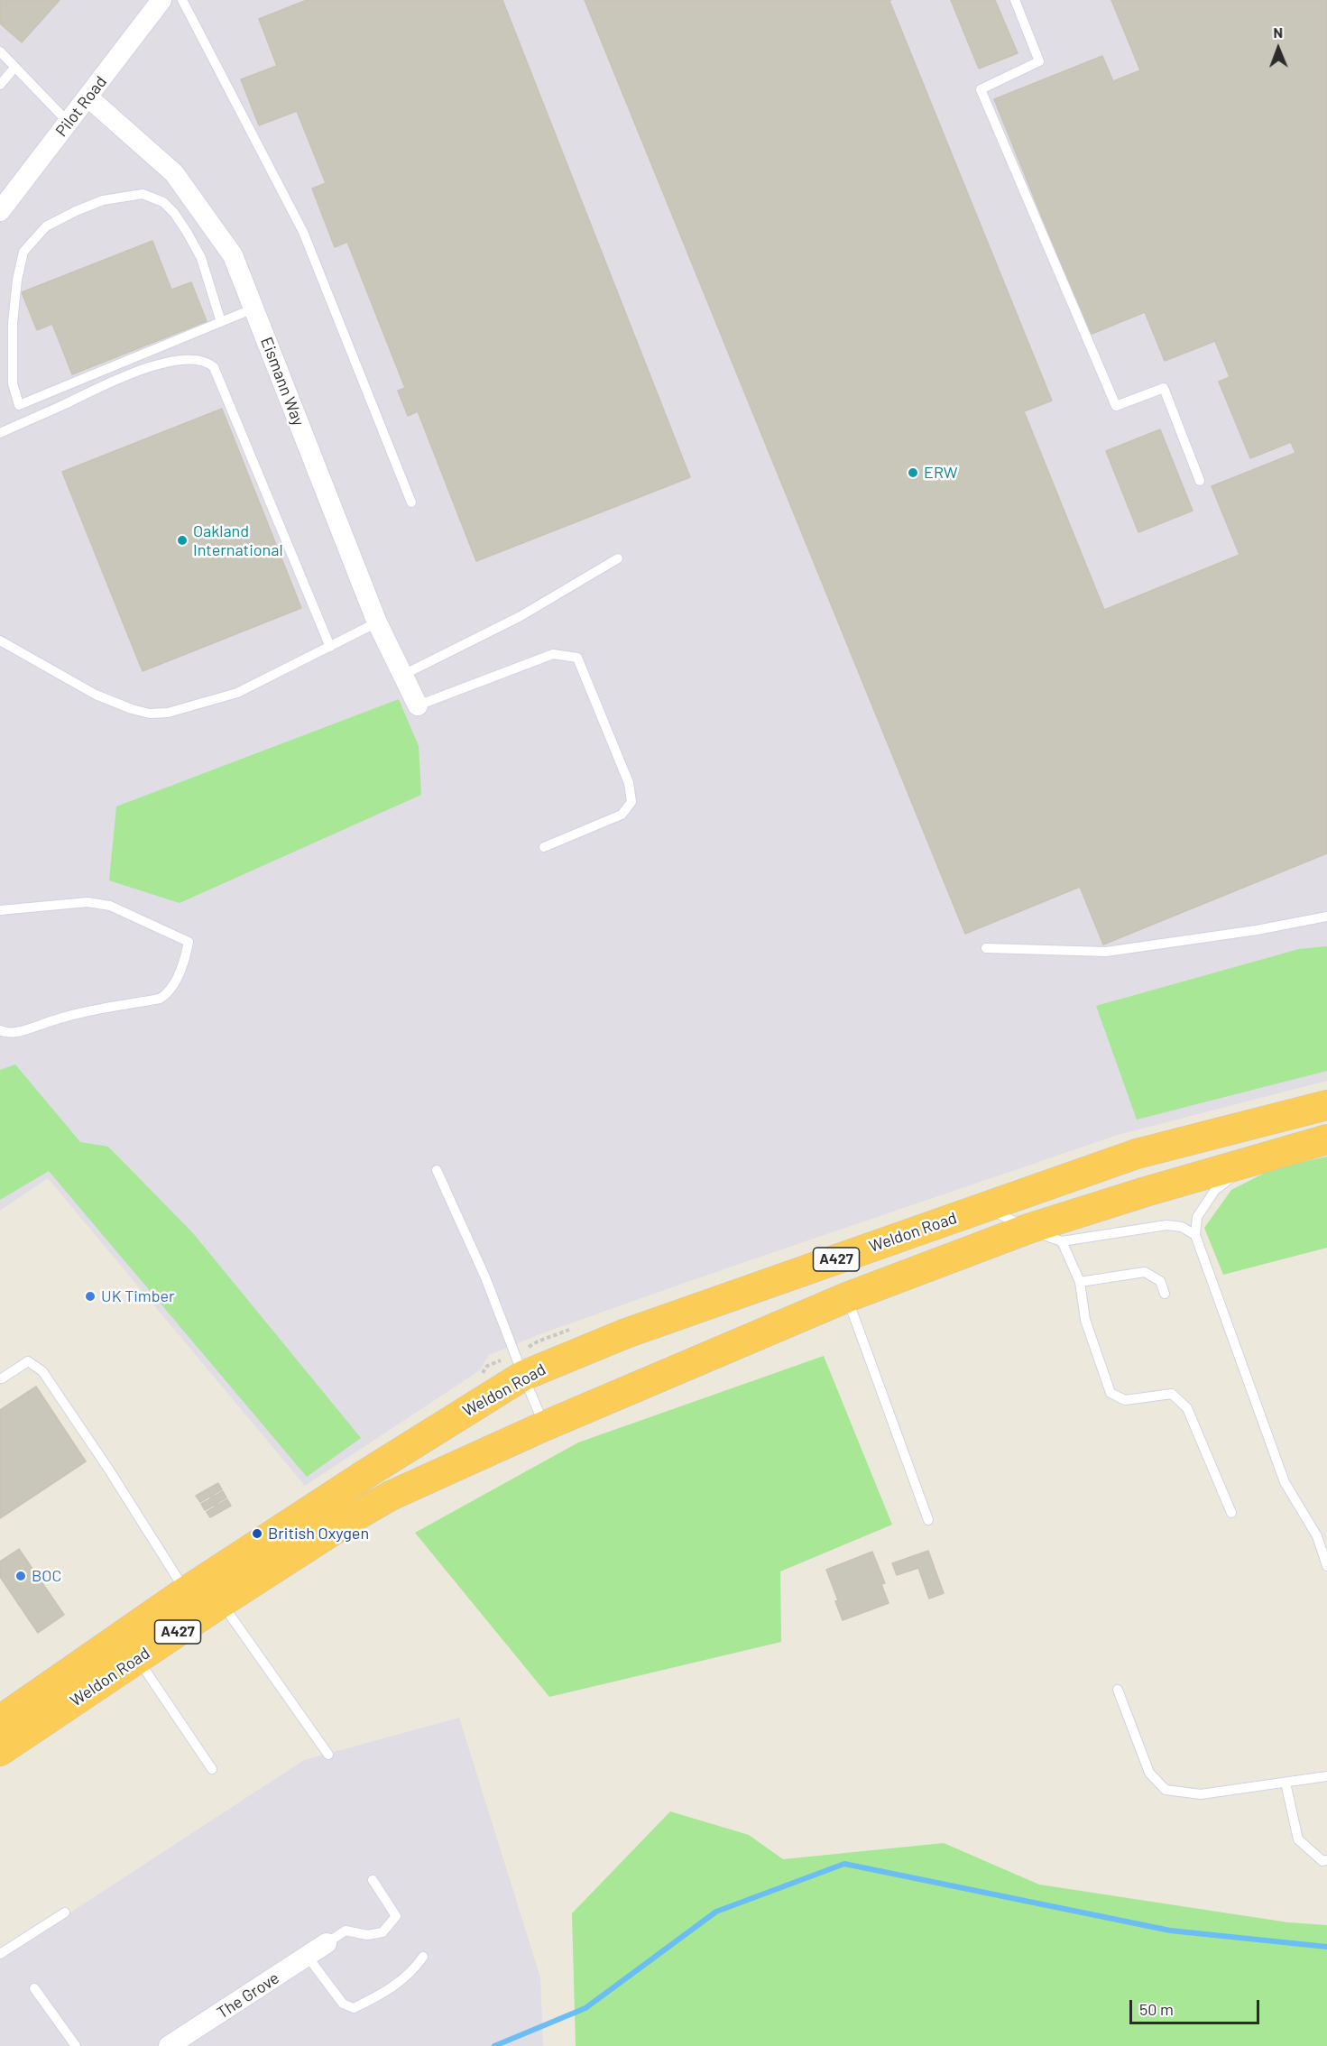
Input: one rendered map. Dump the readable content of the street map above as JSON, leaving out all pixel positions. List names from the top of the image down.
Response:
{
  "streets": {
    "highway": ["Weldon Road", "A427"],
    "street": ["Pilot Road", "Eismann Way", "The Grove"]
  },
  "crossings": [
    ["Pilot Road", "Eismann Way"],
    ["Weldon Road", "A427"]
  ],
  "places": [
    "ERW",
    "Oakland International",
    "UK Timber",
    "British Oxygen",
    "BOC"
  ],
  "scale_bar": "50 m",
  "north": "top"
}
